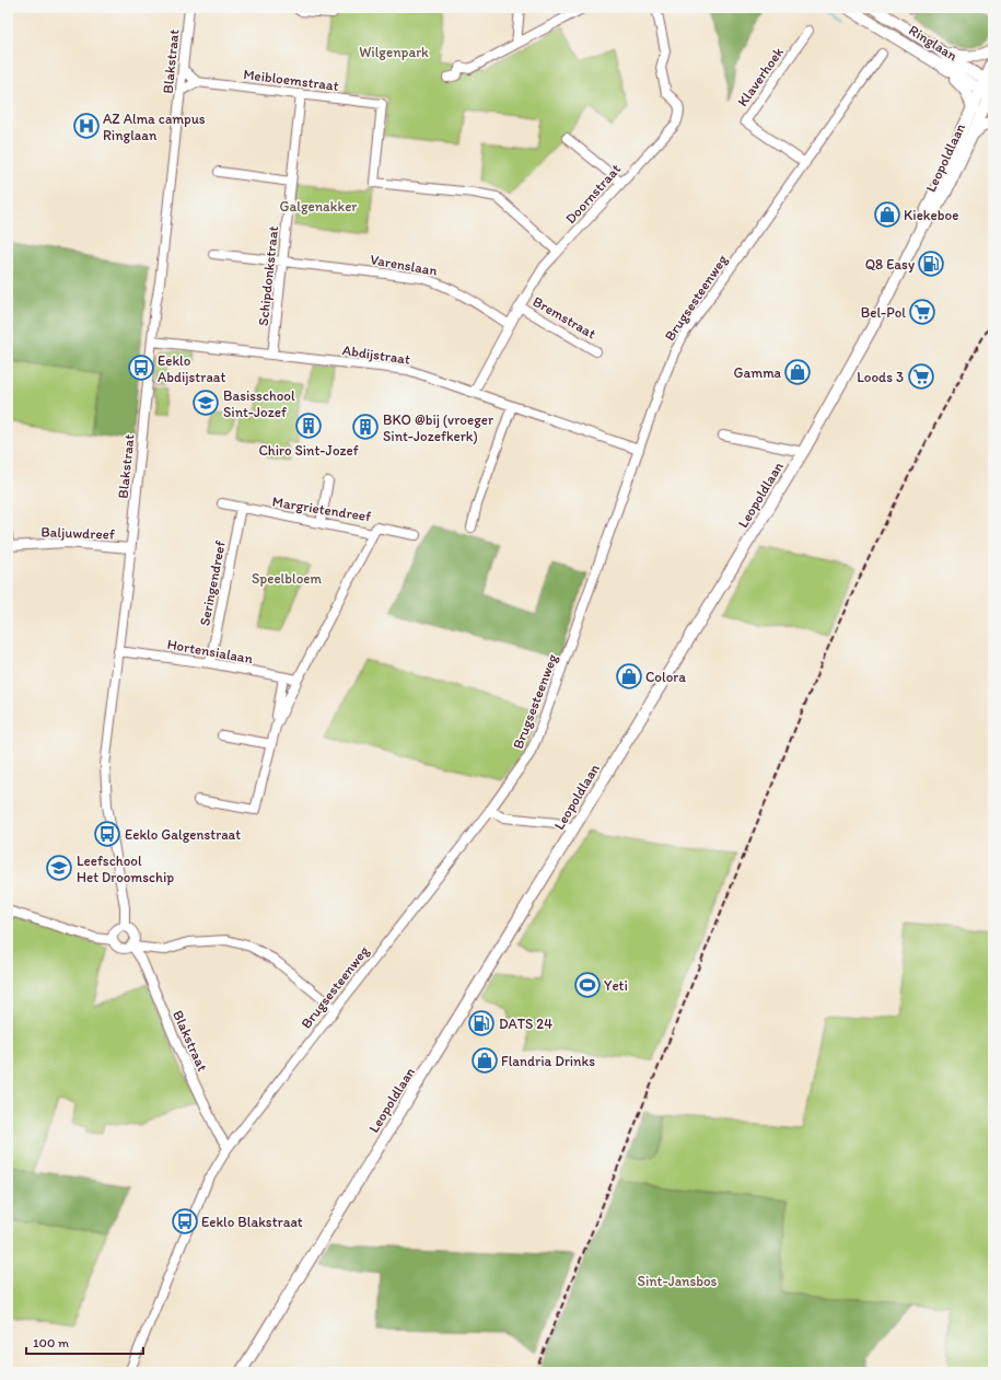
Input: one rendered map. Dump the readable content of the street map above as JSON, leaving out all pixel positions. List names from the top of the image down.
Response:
{
  "streets": {
    "main road": ["Ringlaan", "Leopoldlaan"],
    "street": [
      "Blakstraat",
      "Klaverhoek",
      "Meibloemstraat",
      "Doornstraat",
      "Varenslaan",
      "Schipdonkstraat",
      "Brugsesteenweg",
      "Bremstraat",
      "Abdijstraat",
      "Margrietendreef",
      "Baljuwdreef",
      "Seringendreef",
      "Hortensialaan"
    ]
  },
  "crossings": [
    ["Ringlaan", "Leopoldlaan"],
    ["Blakstraat", "Brugsesteenweg"],
    ["Blakstraat", "Abdijstraat"],
    ["Blakstraat", "Baljuwdreef"],
    ["Blakstraat", "Hortensialaan"],
    ["Klaverhoek", "Brugsesteenweg"],
    ["Meibloemstraat", "Doornstraat"],
    ["Meibloemstraat", "Schipdonkstraat"],
    ["Doornstraat", "Varenslaan"],
    ["Doornstraat", "Bremstraat"],
    ["Doornstraat", "Abdijstraat"],
    ["Varenslaan", "Schipdonkstraat"],
    ["Schipdonkstraat", "Abdijstraat"],
    ["Brugsesteenweg", "Abdijstraat"],
    ["Margrietendreef", "Seringendreef"],
    ["Seringendreef", "Hortensialaan"]
  ],
  "parks": [
    "Wilgenpark",
    "Galgenakker",
    "Speelbloem",
    "Sint-Jansbos"
  ],
  "places": {
    "hospital": ["AZ Alma campus Ringlaan"],
    "shop": [
      "Kiekeboe",
      "Gamma",
      "Colora",
      "Flandria Drinks"
    ],
    "fuel station": ["Q8 Easy", "DATS 24"],
    "supermarket": ["Bel-Pol", "Loods 3"],
    "bus stop": ["Eeklo Abdijstraat", "Eeklo Galgenstraat", "Eeklo Blakstraat"],
    "school or university": ["Basisschool Sint-Jozef", "Leefschool Het Droomschip"],
    "building": ["Chiro Sint-Jozef", "BKO @bij (vroeger Sint-Jozefkerk)"],
    "sports": ["Yeti"]
  },
  "scale_bar": "100 m"
}
